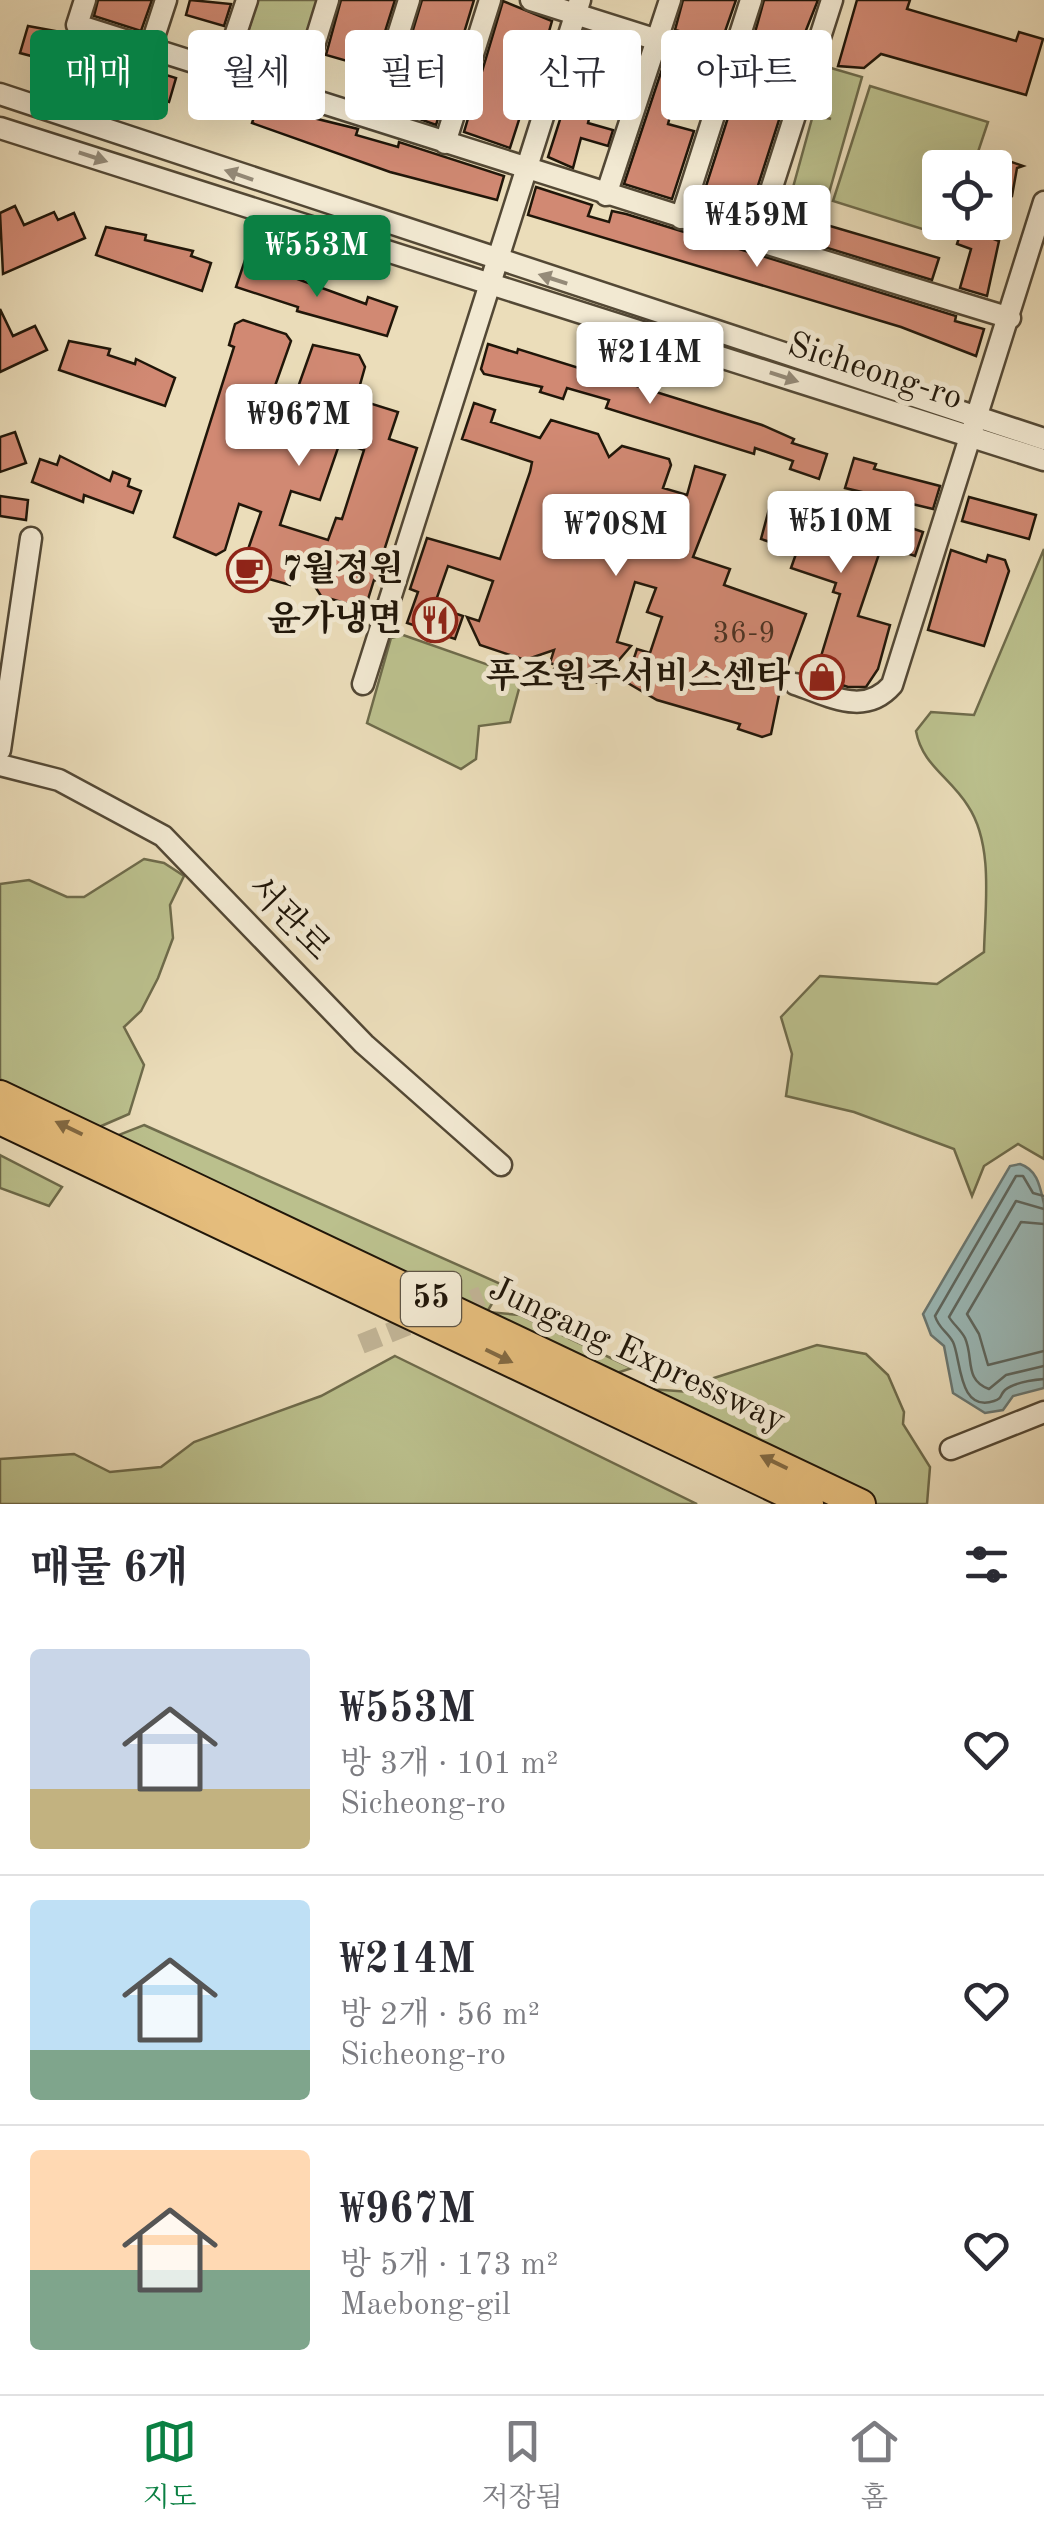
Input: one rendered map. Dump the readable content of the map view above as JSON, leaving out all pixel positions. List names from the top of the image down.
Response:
{
  "streets": {
    "highway": ["55", "Jungang Expressway"],
    "street": ["Sicheong-ro", "서관로"]
  },
  "places": {
    "cafe": ["7월정원"],
    "restaurant": ["윤가냉면"],
    "shop": ["푸조원주서비스센타"]
  },
  "house_numbers": ["36-9"],
  "page": {
    "chip": [
      "매매",
      "월세",
      "필터",
      "신규",
      "아파트"
    ],
    "price": [
      "₩459M",
      "₩553M",
      "₩214M",
      "₩967M",
      "₩510M",
      "₩708M"
    ],
    "heading": "매물 6개",
    "list": [
      {
        "name": "₩553M",
        "note": "방 3개 · 101 m² · Sicheong-ro"
      },
      {
        "name": "₩214M",
        "note": "방 2개 · 56 m² · Sicheong-ro"
      },
      {
        "name": "₩967M",
        "note": "방 5개 · 173 m² · Maebong-gil"
      }
    ],
    "tabs": ["지도", "저장됨", "홈"]
  }
}
